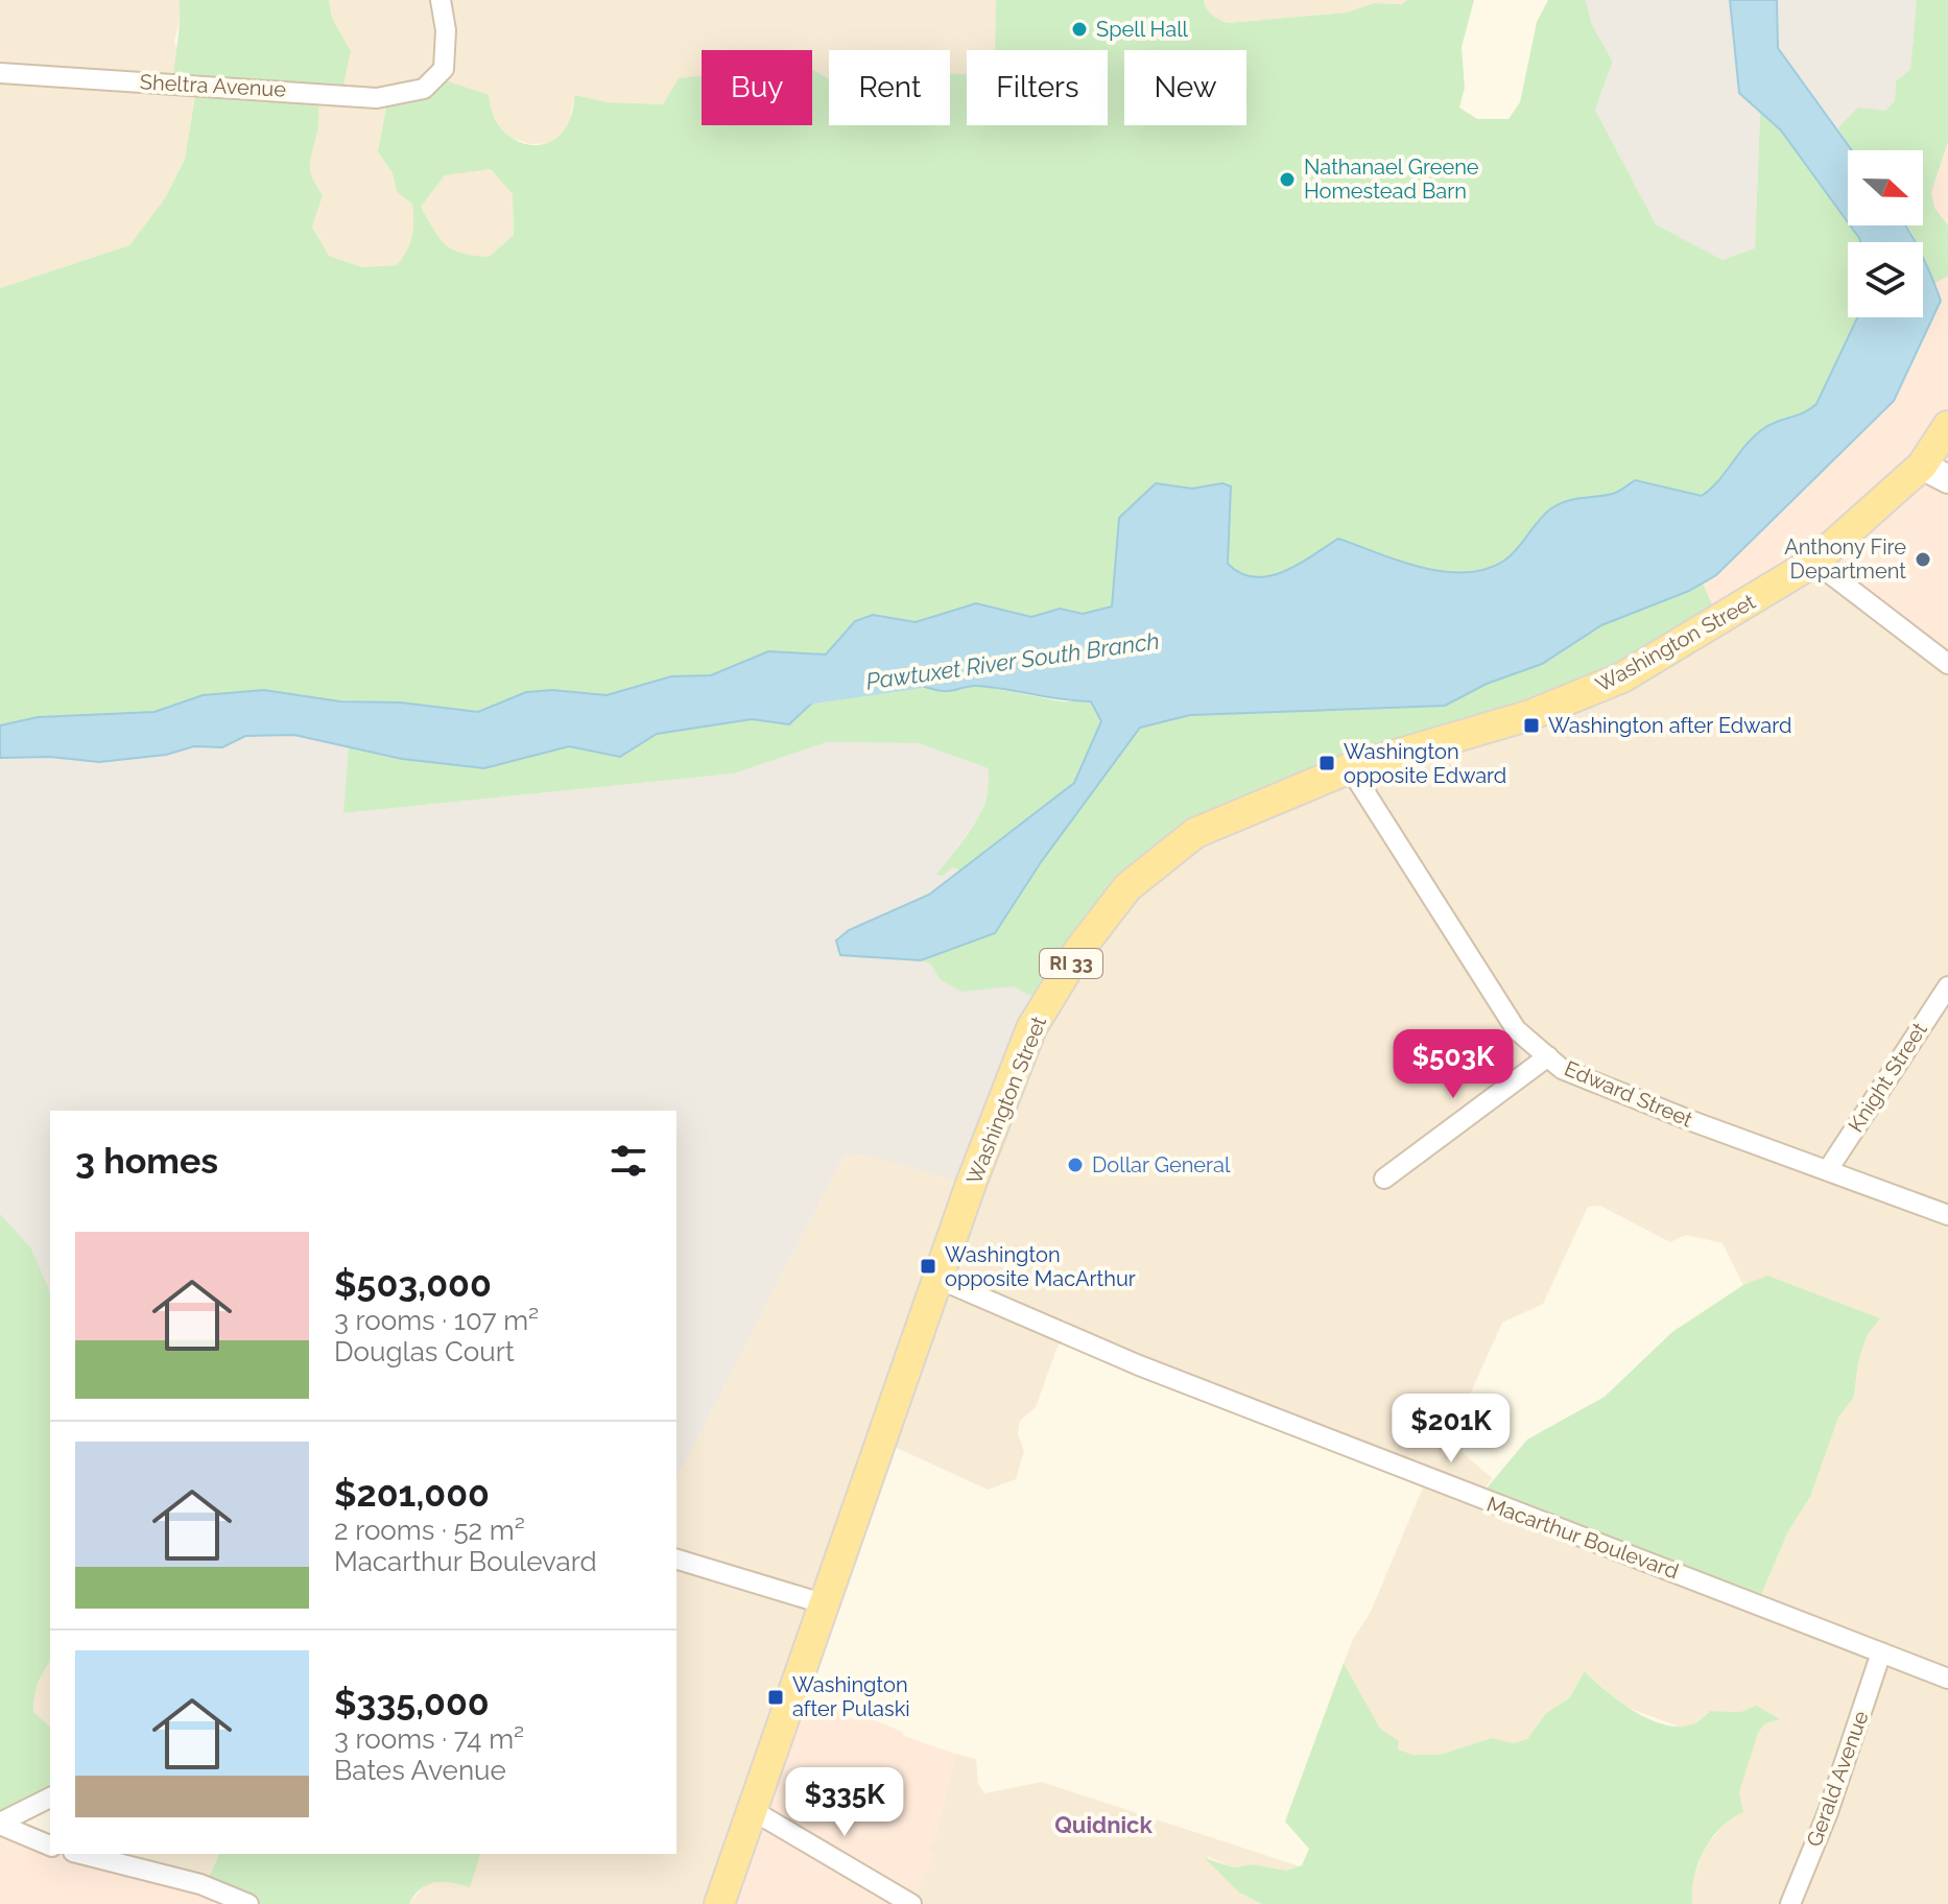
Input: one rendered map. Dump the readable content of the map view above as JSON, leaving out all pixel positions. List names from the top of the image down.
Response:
{
  "streets": {
    "main road": ["Washington Street", "RI 33"],
    "street": [
      "Sheltra Avenue",
      "Knight Street",
      "Edward Street",
      "Macarthur Boulevard",
      "Gerald Avenue"
    ]
  },
  "crossings": [
    ["Washington Street", "Edward Street"],
    ["Washington Street", "Macarthur Boulevard"],
    ["Knight Street", "Edward Street"],
    ["Macarthur Boulevard", "Gerald Avenue"]
  ],
  "districts": ["Quidnick"],
  "water": ["Pawtuxet River South Branch"],
  "places": {
    "other": [
      "Spell Hall",
      "Nathanael Greene Homestead Barn",
      "Anthony Fire Department",
      "Dollar General"
    ],
    "transit": [
      "Washington after Edward",
      "Washington opposite Edward",
      "Washington opposite MacArthur",
      "Washington after Pulaski"
    ]
  },
  "north": "right",
  "page": {
    "chip": [
      "Buy",
      "Rent",
      "Filters",
      "New"
    ],
    "price": ["$503K", "$201K", "$335K"],
    "heading": "3 homes",
    "list": [
      {
        "name": "$503,000",
        "note": "3 rooms · 107 m² · Douglas Court"
      },
      {
        "name": "$201,000",
        "note": "2 rooms · 52 m² · Macarthur Boulevard"
      },
      {
        "name": "$335,000",
        "note": "3 rooms · 74 m² · Bates Avenue"
      }
    ]
  }
}
